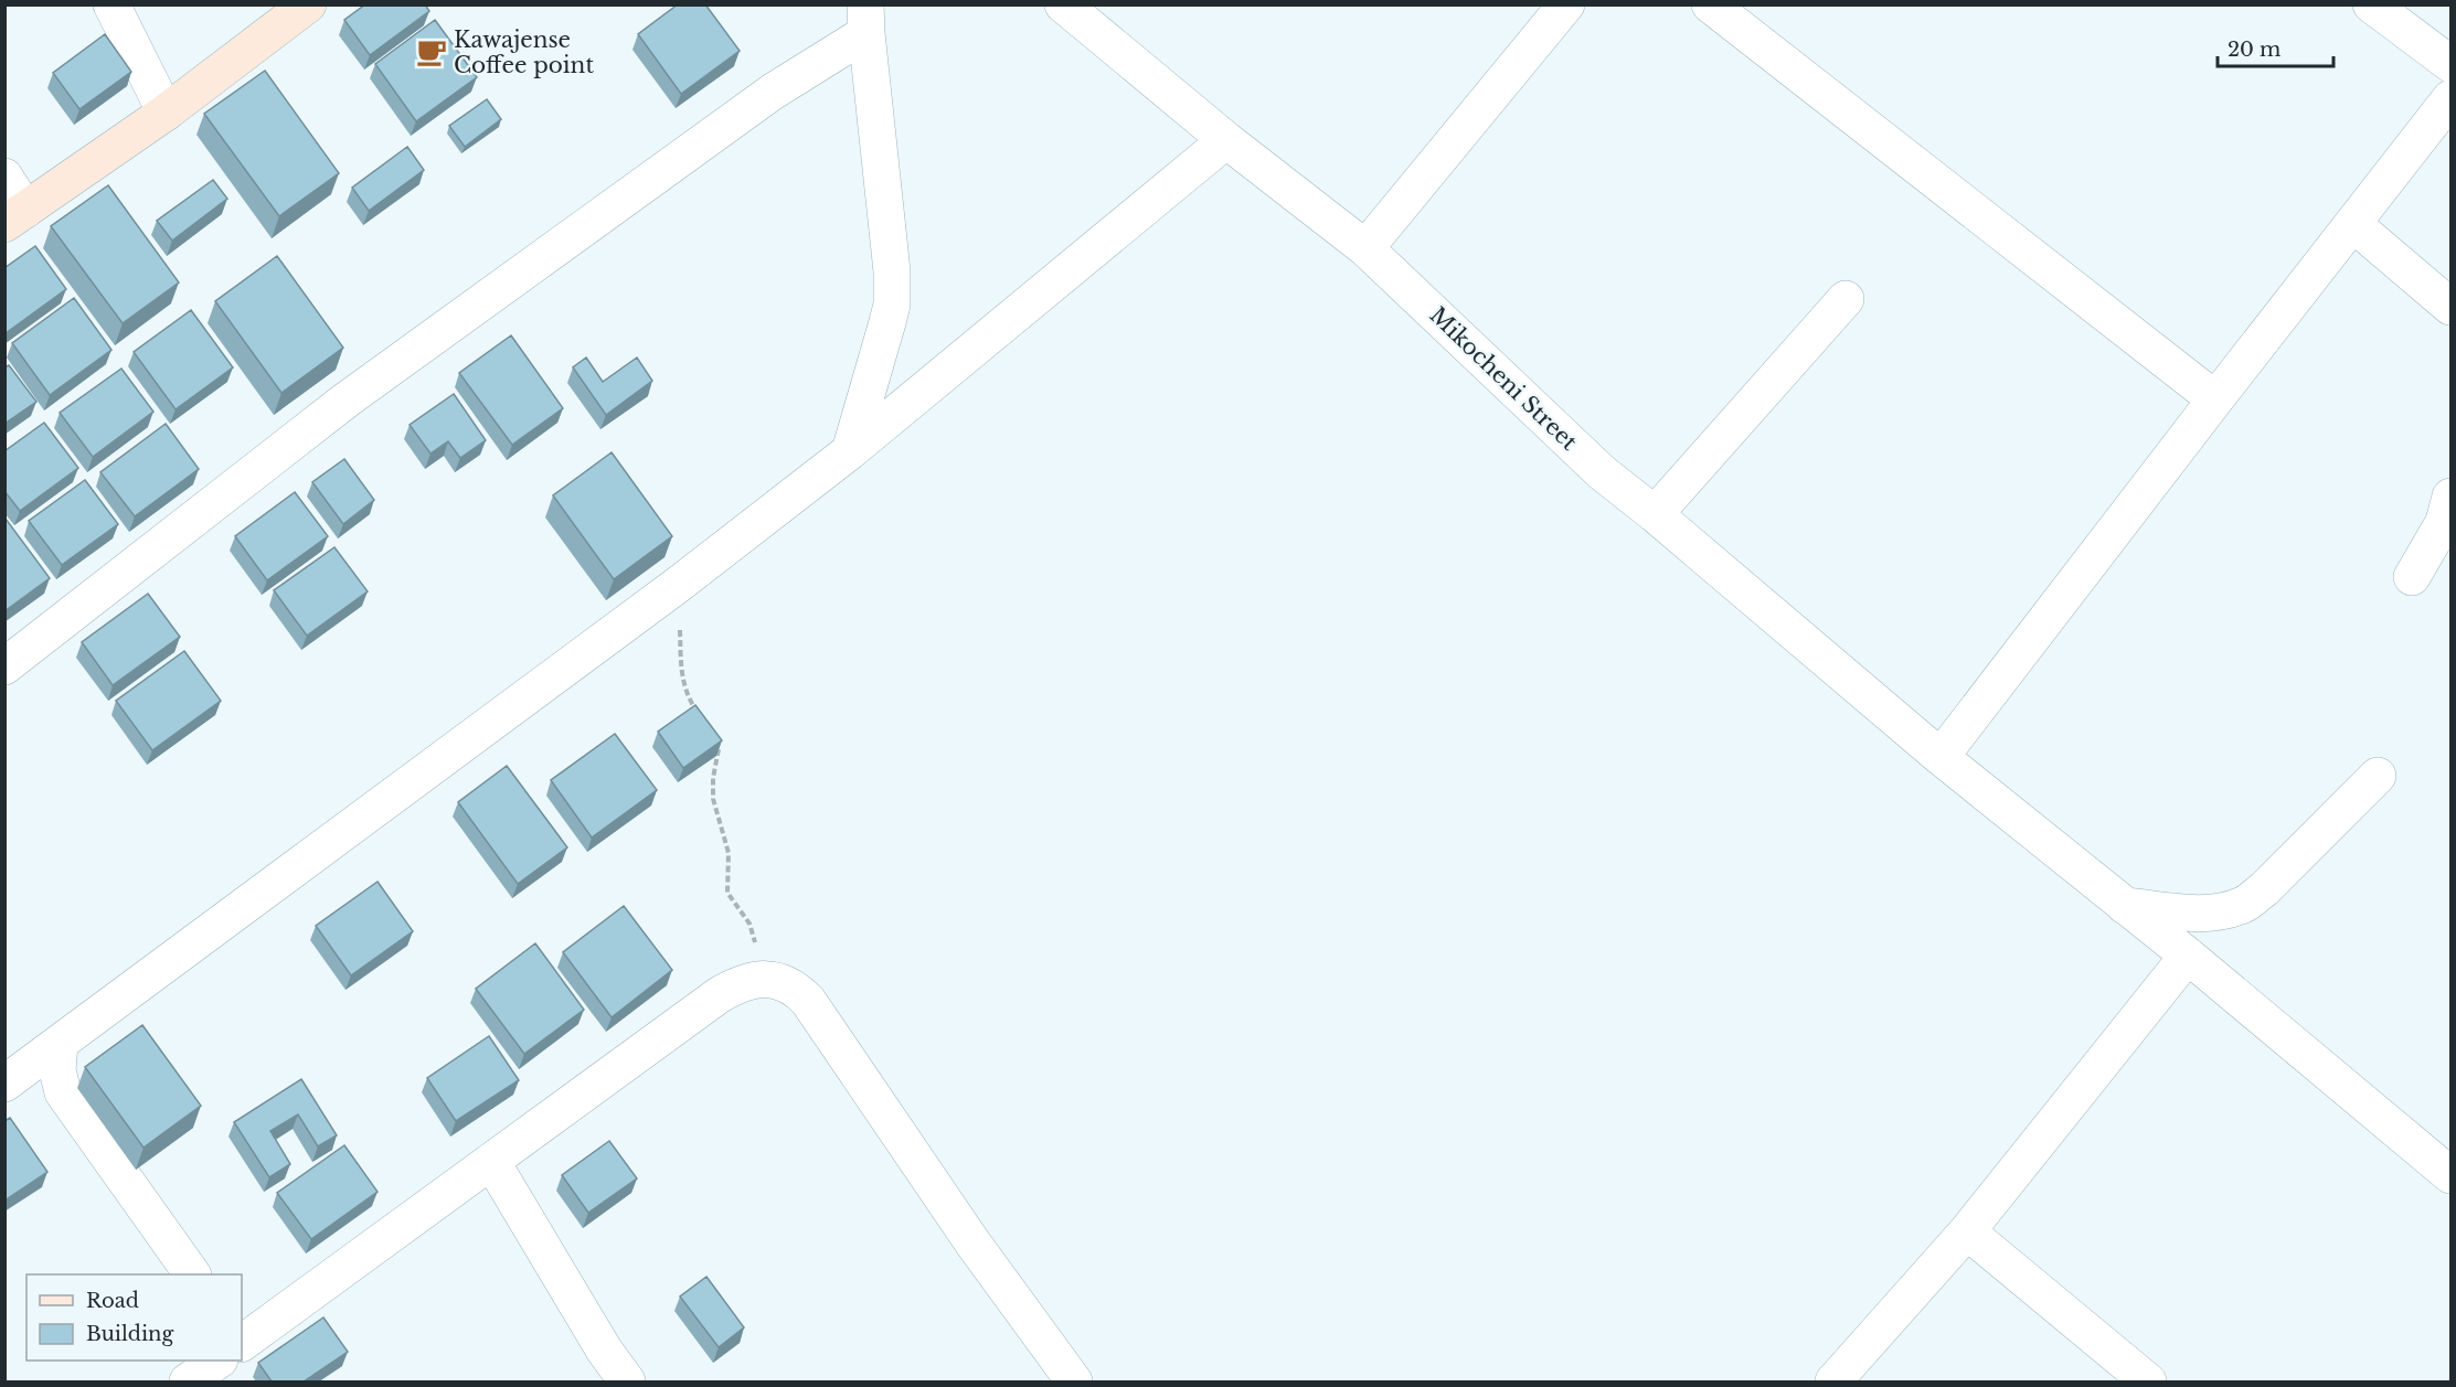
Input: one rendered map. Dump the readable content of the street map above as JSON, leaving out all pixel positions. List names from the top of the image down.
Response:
{
  "streets": {
    "street": ["Mikocheni Street"]
  },
  "places": {
    "cafe": ["Kawajense Coffee point"]
  },
  "legend": ["Road", "Building"],
  "scale_bar": "20 m"
}
